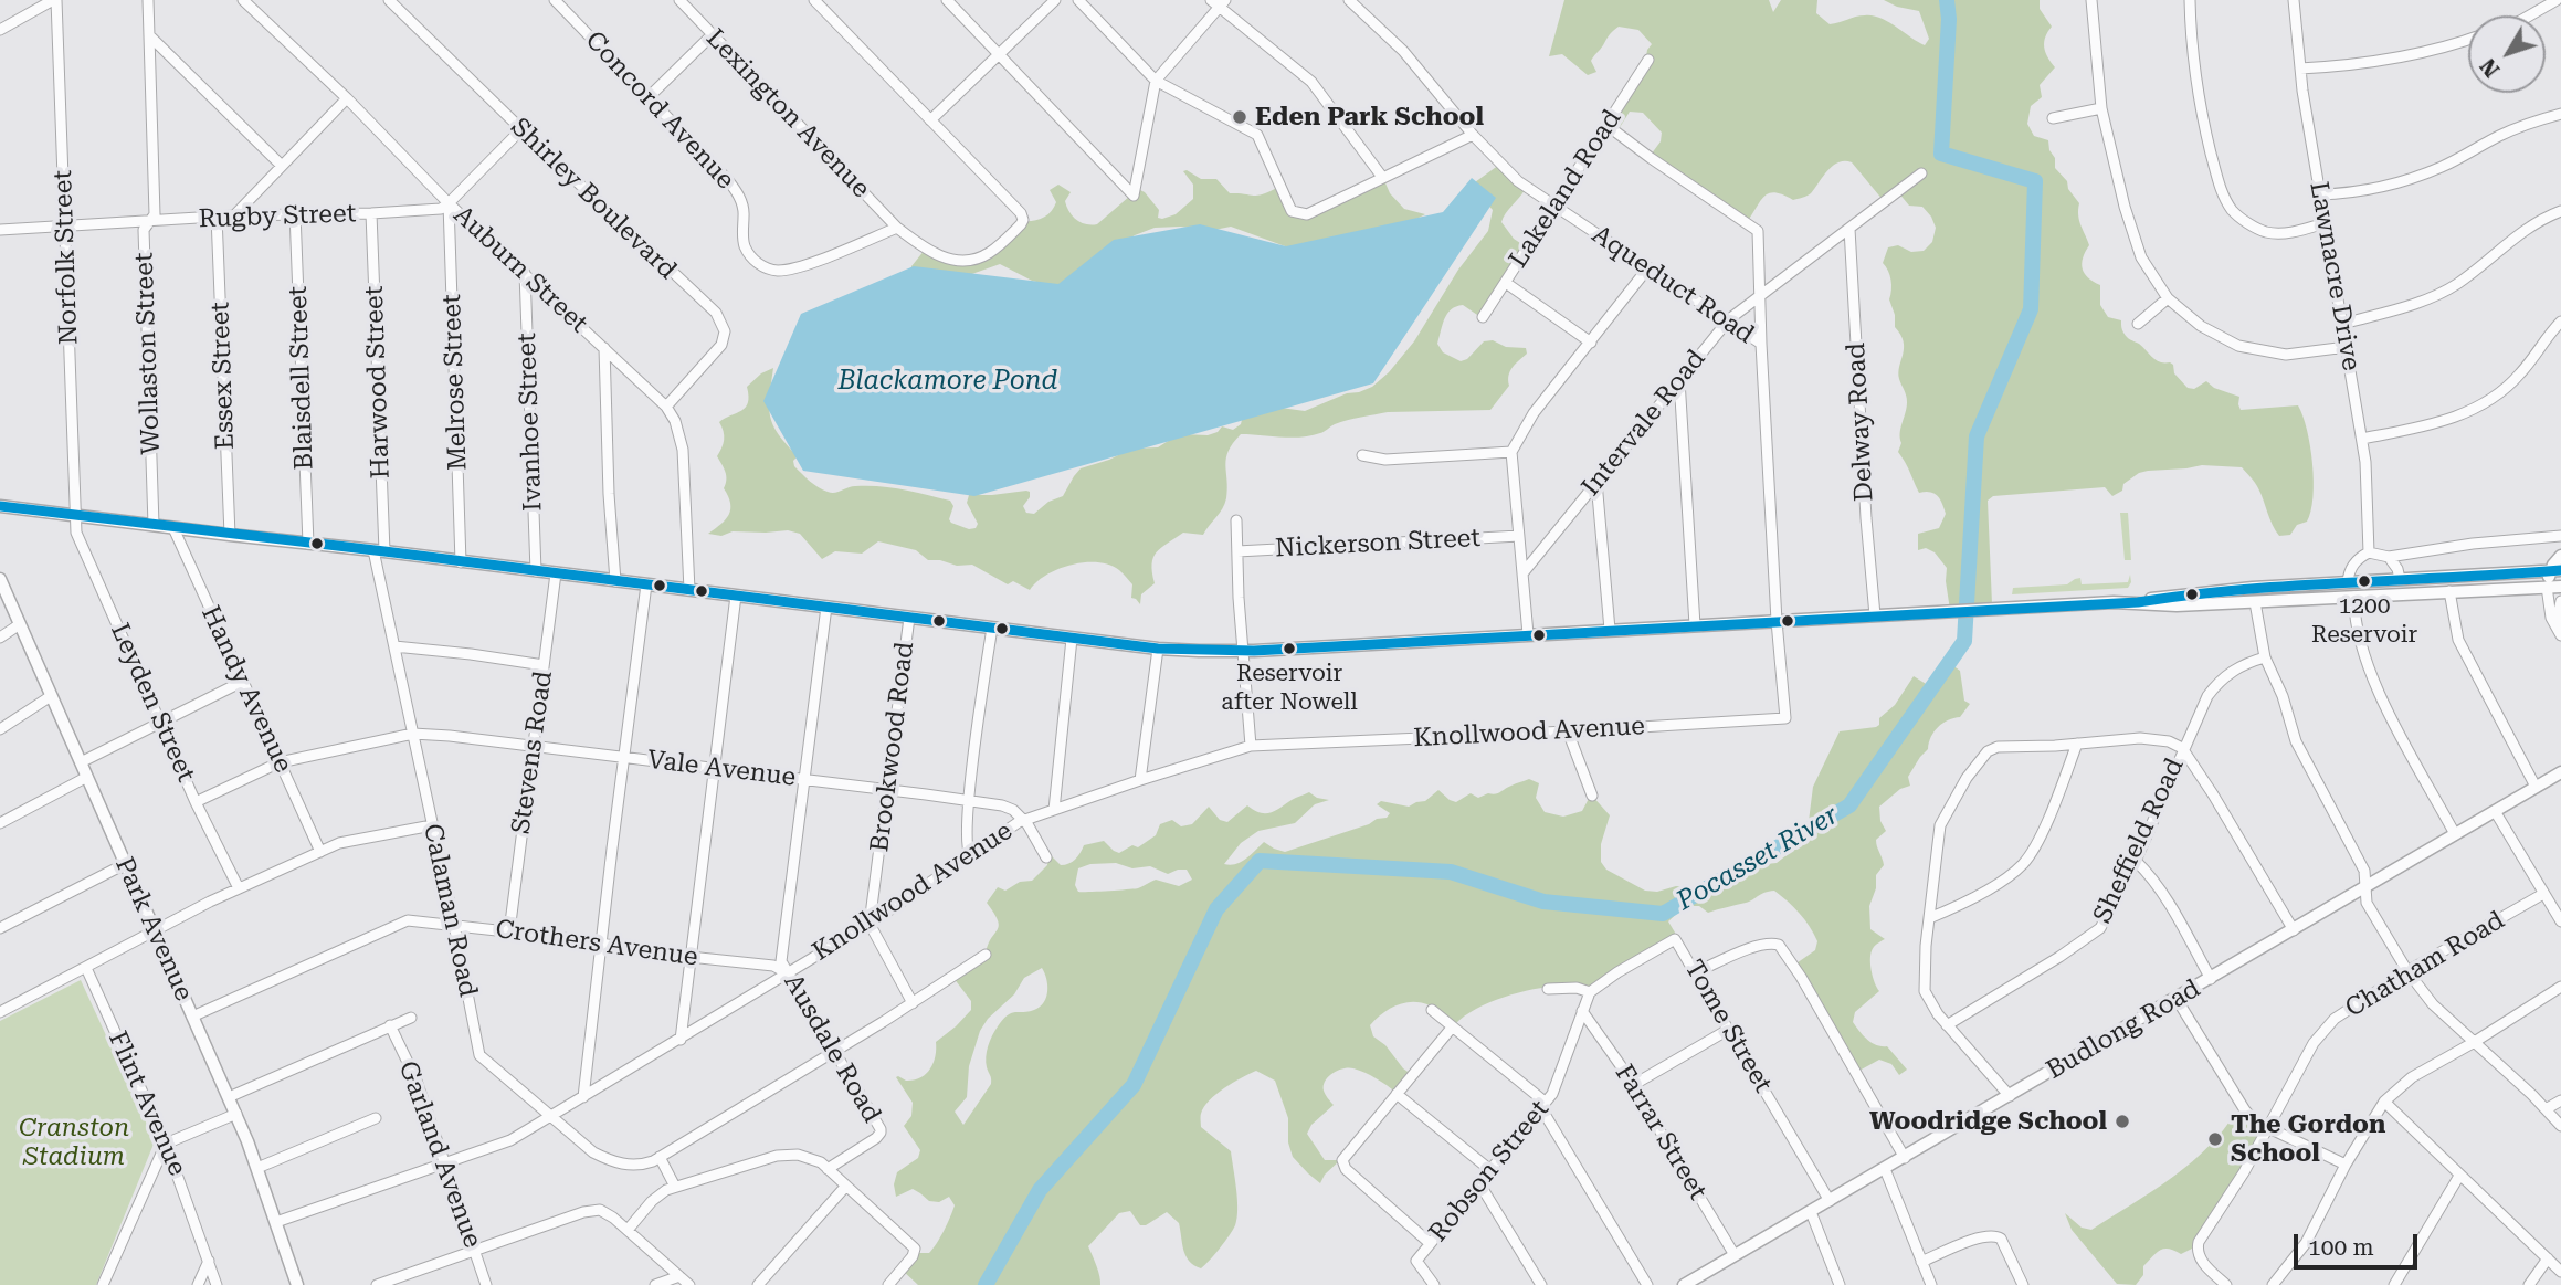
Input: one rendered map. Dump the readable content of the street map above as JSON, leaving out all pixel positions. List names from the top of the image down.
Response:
{
  "streets": {
    "main road": ["Park Avenue", "Budlong Road"],
    "street": [
      "Concord Avenue",
      "Lexington Avenue",
      "Lakeland Road",
      "Shirley Boulevard",
      "Rugby Street",
      "Norfolk Street",
      "Auburn Street",
      "Lawnacre Drive",
      "Aqueduct Road",
      "Wollaston Street",
      "Essex Street",
      "Blaisdell Street",
      "Harwood Street",
      "Melrose Street",
      "Ivanhoe Street",
      "Delway Road",
      "Intervale Road",
      "Nickerson Street",
      "Handy Avenue",
      "Leyden Street",
      "Knollwood Avenue",
      "Brookwood Road",
      "Stevens Road",
      "Vale Avenue",
      "Sheffield Road",
      "Calaman Road",
      "Crothers Avenue",
      "Chatham Road",
      "Tome Street",
      "Ausdale Road",
      "Flint Avenue",
      "Farrar Street",
      "Garland Avenue",
      "Robson Street"
    ]
  },
  "crossings": [
    ["Concord Avenue", "Lexington Avenue"],
    ["Lakeland Road", "Aqueduct Road"],
    ["Shirley Boulevard", "Auburn Street"],
    ["Rugby Street", "Norfolk Street"],
    ["Rugby Street", "Auburn Street"],
    ["Rugby Street", "Wollaston Street"],
    ["Rugby Street", "Essex Street"],
    ["Rugby Street", "Blaisdell Street"],
    ["Rugby Street", "Harwood Street"],
    ["Rugby Street", "Melrose Street"],
    ["Norfolk Street", "Leyden Street"],
    ["Auburn Street", "Melrose Street"],
    ["Auburn Street", "Ivanhoe Street"],
    ["Aqueduct Road", "Intervale Road"],
    ["Aqueduct Road", "Knollwood Avenue"],
    ["Harwood Street", "Calaman Road"],
    ["Delway Road", "Intervale Road"],
    ["Handy Avenue", "Vale Avenue"],
    ["Leyden Street", "Vale Avenue"],
    ["Knollwood Avenue", "Brookwood Road"],
    ["Knollwood Avenue", "Vale Avenue"],
    ["Knollwood Avenue", "Calaman Road"],
    ["Knollwood Avenue", "Park Avenue"],
    ["Knollwood Avenue", "Crothers Avenue"],
    ["Knollwood Avenue", "Ausdale Road"],
    ["Knollwood Avenue", "Garland Avenue"],
    ["Brookwood Road", "Vale Avenue"],
    ["Stevens Road", "Vale Avenue"],
    ["Stevens Road", "Crothers Avenue"],
    ["Vale Avenue", "Calaman Road"],
    ["Vale Avenue", "Ausdale Road"],
    ["Calaman Road", "Crothers Avenue"],
    ["Calaman Road", "Ausdale Road"],
    ["Park Avenue", "Crothers Avenue"],
    ["Crothers Avenue", "Ausdale Road"],
    ["Tome Street", "Budlong Road"],
    ["Tome Street", "Robson Street"],
    ["Budlong Road", "Farrar Street"],
    ["Farrar Street", "Robson Street"]
  ],
  "water": ["Blackamore Pond", "Pocasset River"],
  "parks": ["Cranston Stadium"],
  "places": [
    "Eden Park School",
    "1200 Reservoir",
    "Reservoir after Nowell",
    "Woodridge School",
    "The Gordon School"
  ],
  "scale_bar": "100 m",
  "north": "bottom left"
}
